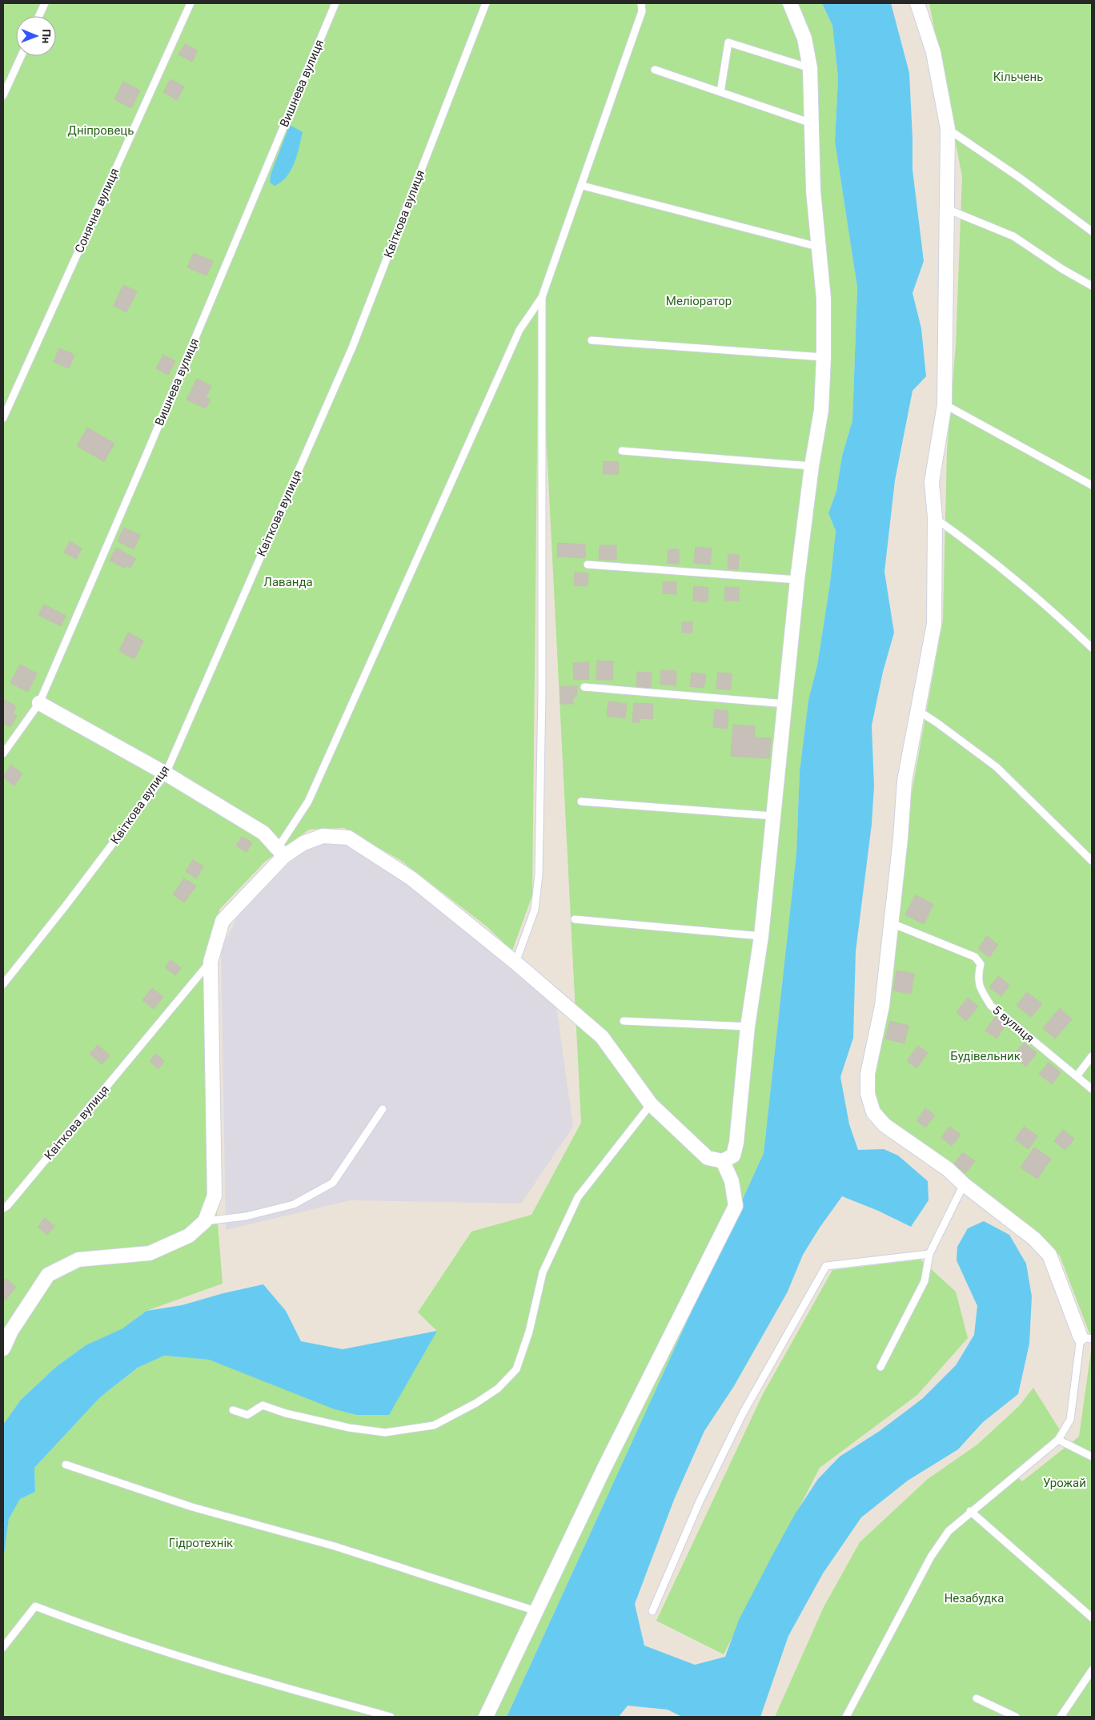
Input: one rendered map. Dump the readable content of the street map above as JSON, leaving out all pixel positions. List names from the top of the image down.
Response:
{
  "streets": {
    "lane": [
      "Вишнева вулиця",
      "Сонячна вулиця",
      "Квіткова вулиця",
      "5 вулиця"
    ]
  },
  "parks": [
    "Кільчень",
    "Дніпровець",
    "Меліоратор",
    "Лаванда",
    "Будівельник",
    "Урожай",
    "Гідротехнік",
    "Незабудка"
  ],
  "north": "right"
}
